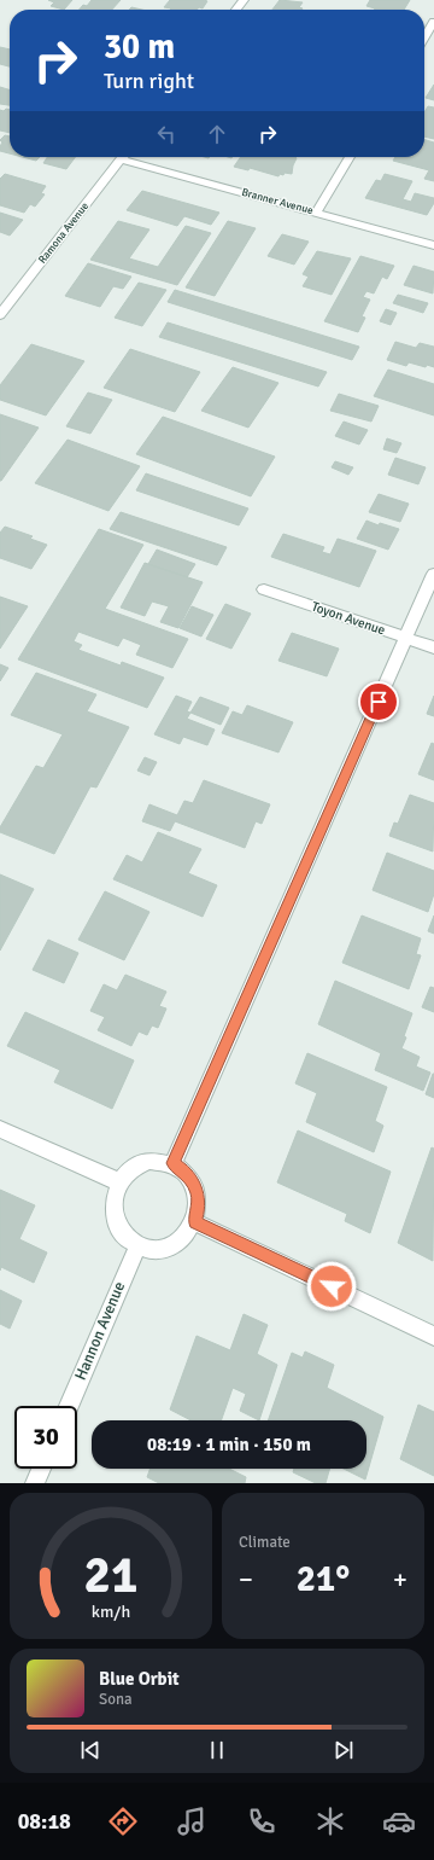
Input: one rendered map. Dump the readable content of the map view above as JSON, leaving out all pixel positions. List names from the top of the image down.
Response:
{
  "streets": {
    "street": [
      "Branner Avenue",
      "Ramona Avenue",
      "Toyon Avenue",
      "Hannon Avenue"
    ]
  },
  "page": {
    "turn": ["30 m", "Turn right"],
    "limit": "30",
    "trip": "08:19 · 1 min · 150 m",
    "tile": "Climate",
    "heat": ["−", "21°", "+"],
    "song": ["Blue Orbit", "Sona"],
    "tabs": "08:18",
    "gauge": ["21", "km/h"]
  }
}
